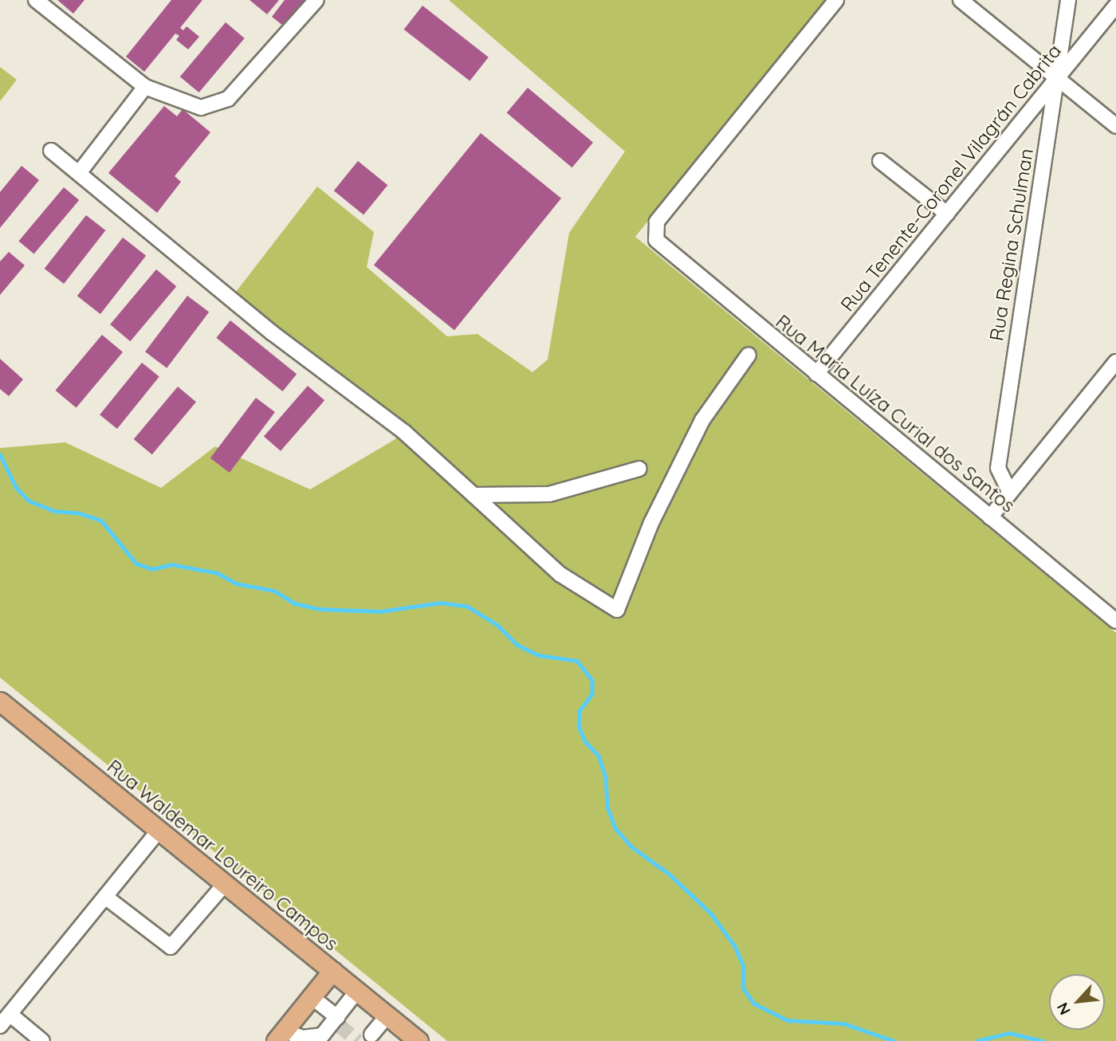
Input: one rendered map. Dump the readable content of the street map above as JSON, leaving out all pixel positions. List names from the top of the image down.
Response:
{
  "streets": {
    "main road": ["Rua Waldemar Loureiro Campos"],
    "street": ["Rua Tenente-Coronel Vilagrán Cabrita", "Rua Regina Schulman", "Rua Maria Luíza Curial dos Santos"]
  },
  "crossings": [
    ["Rua Tenente-Coronel Vilagrán Cabrita", "Rua Regina Schulman"],
    ["Rua Tenente-Coronel Vilagrán Cabrita", "Rua Maria Luíza Curial dos Santos"]
  ],
  "north": "bottom left"
}
